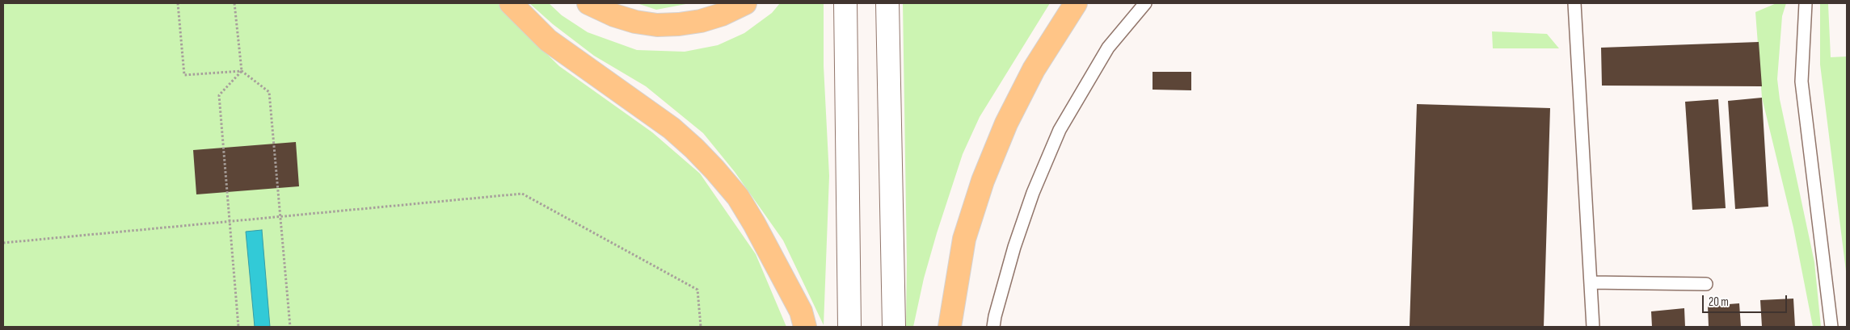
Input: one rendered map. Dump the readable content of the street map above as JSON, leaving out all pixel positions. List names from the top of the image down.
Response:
{
  "scale_bar": "20 m"
}
